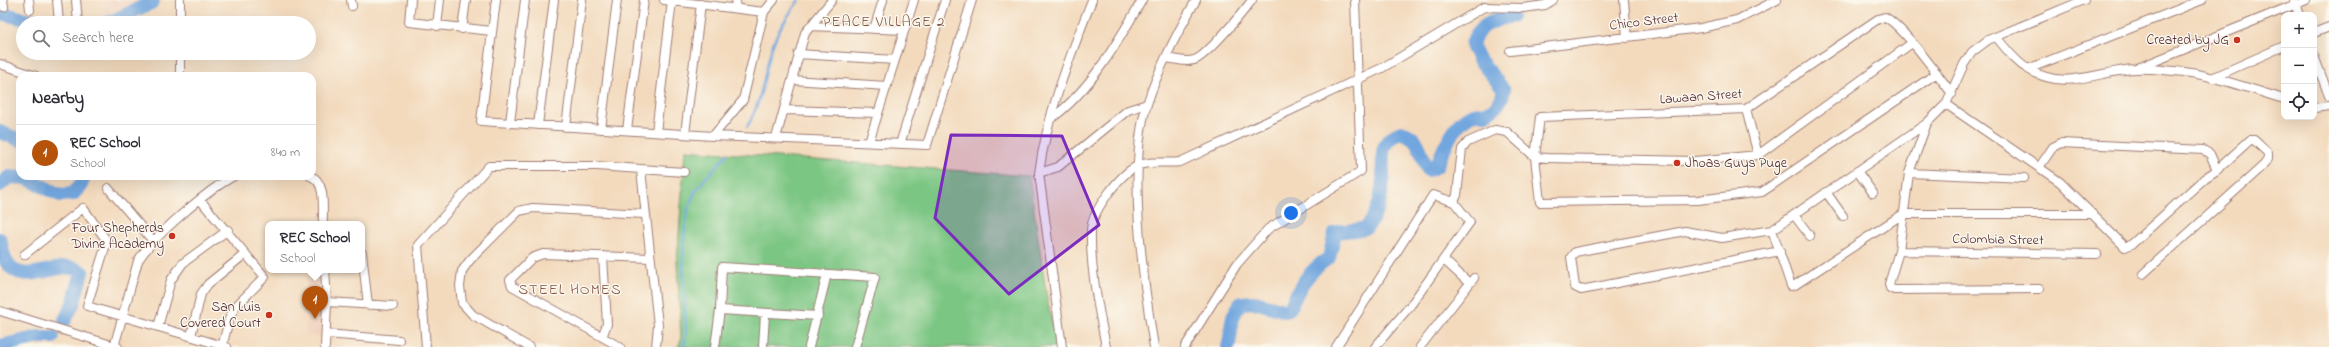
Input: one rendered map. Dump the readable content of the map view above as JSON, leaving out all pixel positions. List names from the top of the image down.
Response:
{
  "streets": {
    "street": ["Chico Street", "Lawaan Street", "Colombia Street"]
  },
  "districts": ["PEACE VILLAGE 2", "STEEL HOMES"],
  "places": [
    "Created by JG",
    "Jhoas Guys Puge",
    "Four Shepherds Divine Academy",
    "San Luis Covered Court"
  ],
  "page": {
    "map_buttons": ["+", "−"],
    "search": "Search here",
    "heading": "Nearby",
    "list": [
      {
        "mark": "1",
        "name": "REC School",
        "note": "School",
        "value": "840 m"
      }
    ],
    "popup": ["REC School", "School"],
    "pins": "1"
  }
}
